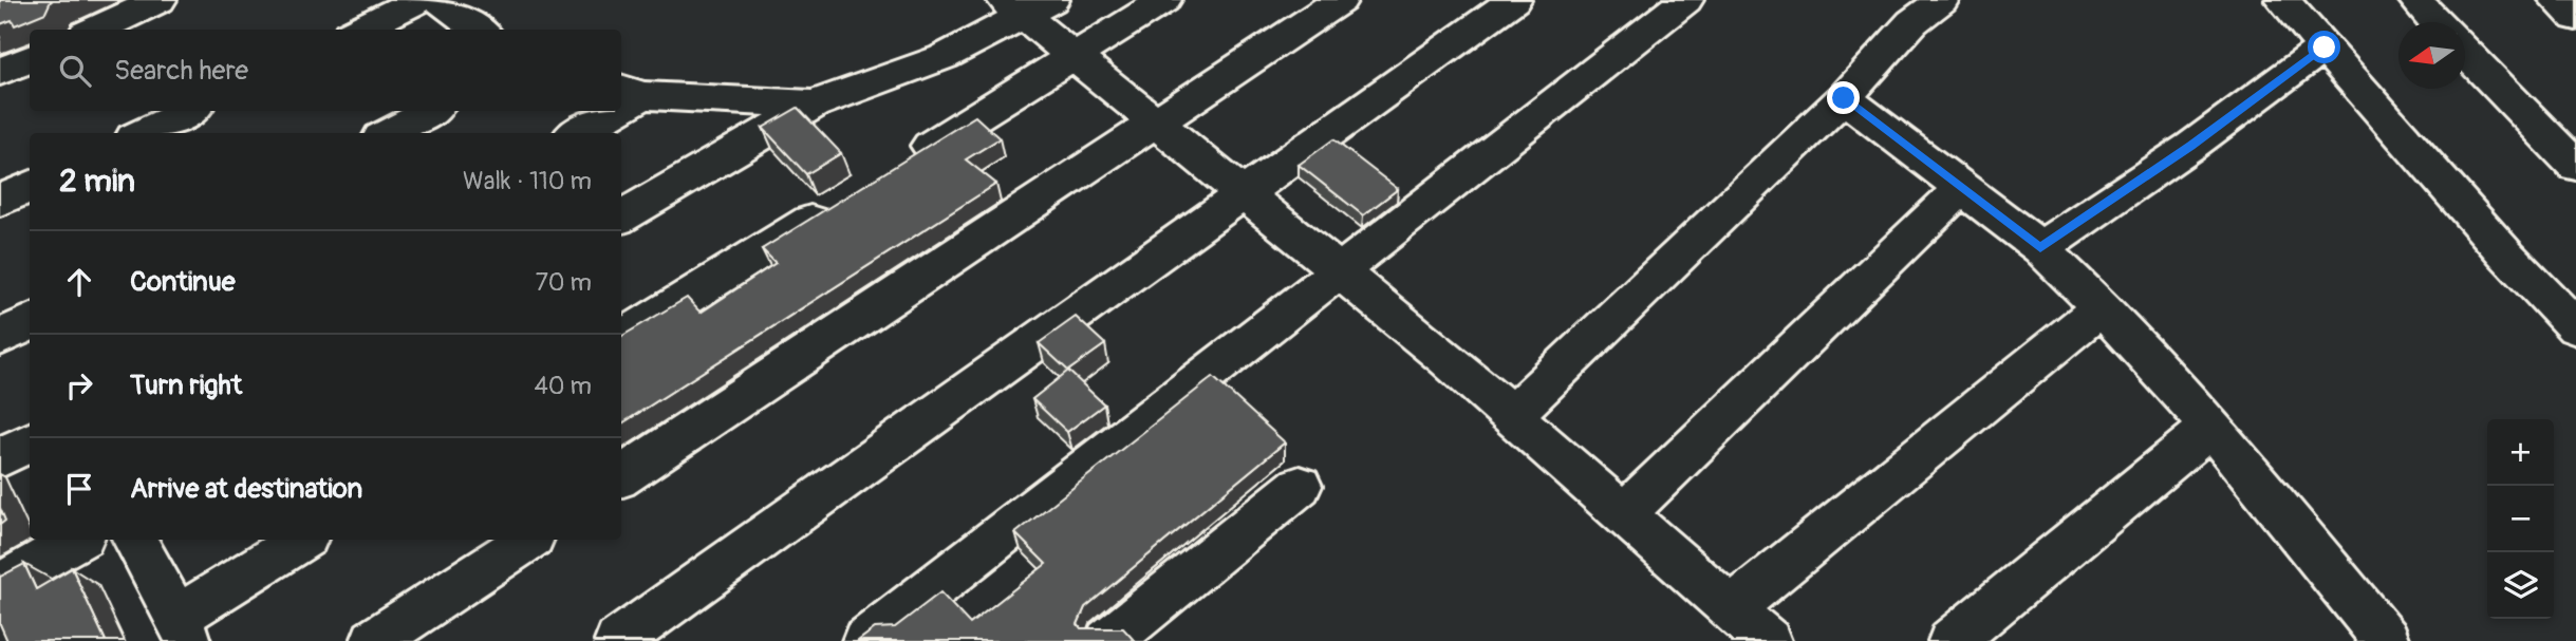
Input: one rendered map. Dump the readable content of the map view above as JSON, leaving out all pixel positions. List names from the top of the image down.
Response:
{
  "north": "left",
  "page": {
    "search": "Search here",
    "heading": ["2 min", "Walk · 110 m"],
    "list": [
      ["Continue", "70 m"],
      ["Turn right", "40 m"],
      "Arrive at destination"
    ],
    "map_buttons": ["+", "−"]
  }
}
